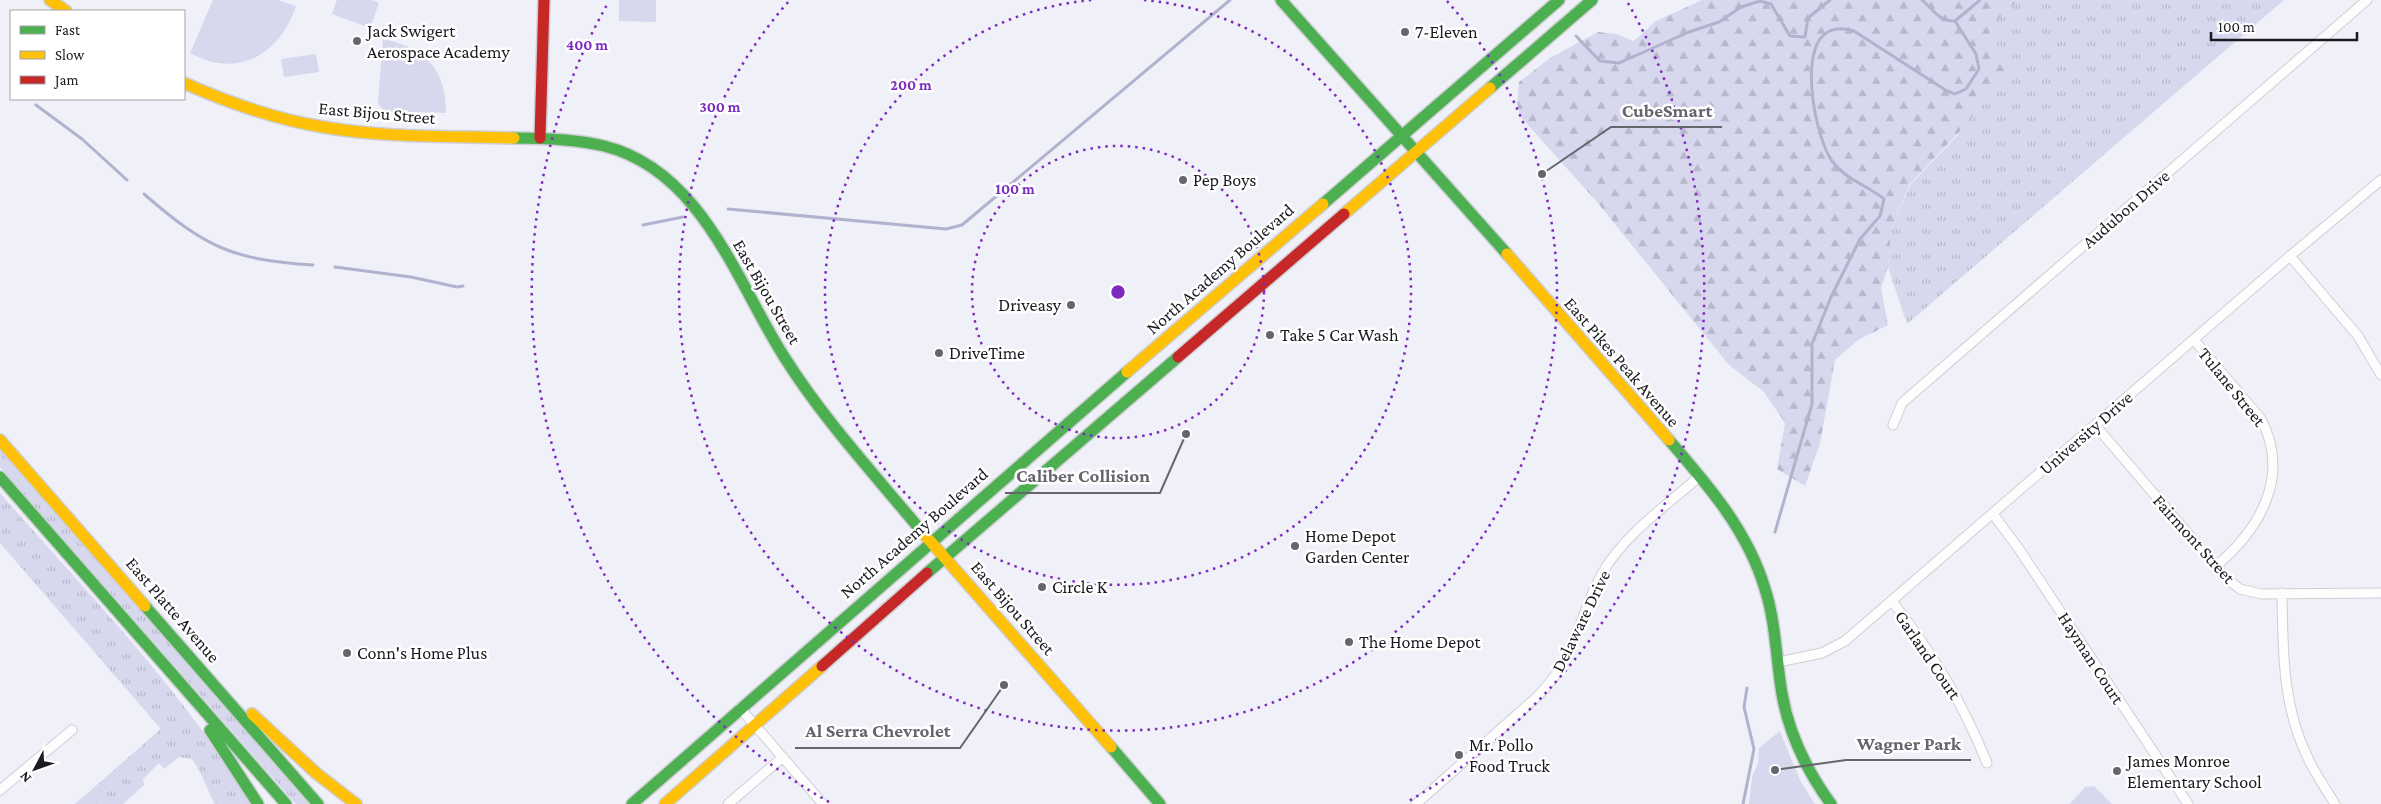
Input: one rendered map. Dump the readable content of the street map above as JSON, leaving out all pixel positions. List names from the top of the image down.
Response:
{
  "streets": {
    "main road": [
      "East Bijou Street",
      "North Academy Boulevard",
      "East Pikes Peak Avenue",
      "East Platte Avenue"
    ],
    "street": [
      "Audubon Drive",
      "Tulane Street",
      "University Drive",
      "Fairmont Street",
      "Delaware Drive",
      "Garland Court",
      "Hayman Court"
    ]
  },
  "crossings": [
    ["East Bijou Street", "North Academy Boulevard"],
    ["North Academy Boulevard", "East Pikes Peak Avenue"],
    ["East Pikes Peak Avenue", "University Drive"],
    ["East Pikes Peak Avenue", "Delaware Drive"],
    ["Tulane Street", "University Drive"],
    ["Tulane Street", "Fairmont Street"],
    ["University Drive", "Fairmont Street"],
    ["University Drive", "Garland Court"],
    ["University Drive", "Hayman Court"]
  ],
  "places": [
    "7-Eleven",
    "Jack Swigert Aerospace Academy",
    "CubeSmart",
    "Pep Boys",
    "Driveasy",
    "Take 5 Car Wash",
    "DriveTime",
    "Caliber Collision",
    "Home Depot Garden Center",
    "Circle K",
    "The Home Depot",
    "Conn's Home Plus",
    "Al Serra Chevrolet",
    "Mr. Pollo Food Truck",
    "Wagner Park",
    "James Monroe Elementary School"
  ],
  "legend": ["Fast", "Slow", "Jam"],
  "scale_bar": "100 m",
  "north": "bottom left",
  "rings": [
    "400 m",
    "200 m",
    "300 m",
    "100 m"
  ]
}
